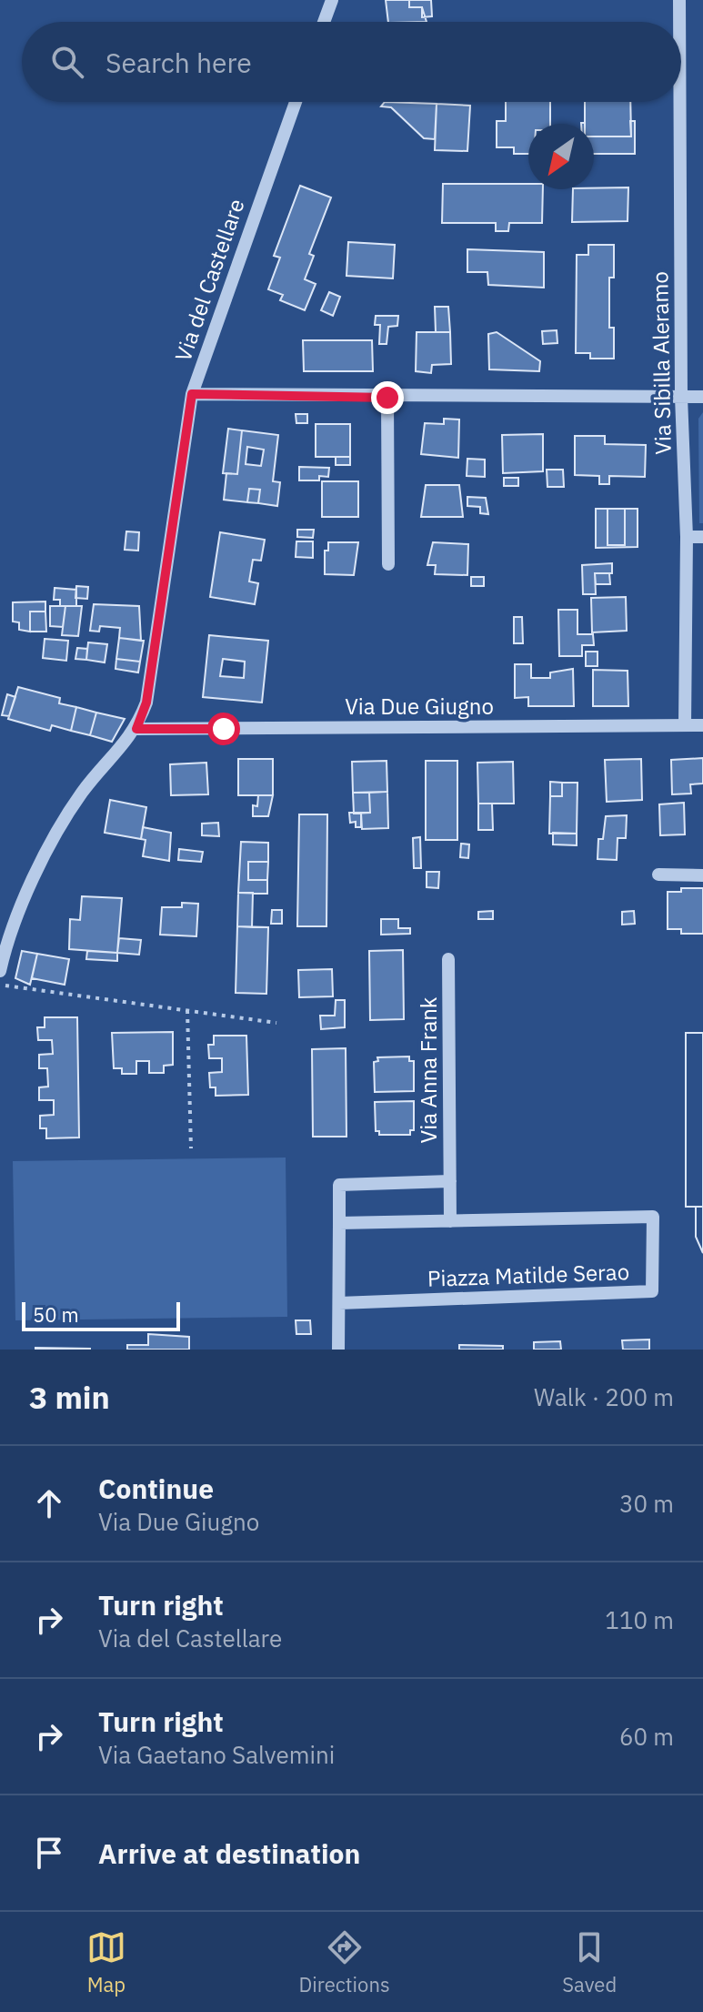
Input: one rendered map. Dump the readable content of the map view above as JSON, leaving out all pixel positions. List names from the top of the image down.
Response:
{
  "streets": {
    "street": [
      "Via del Castellare",
      "Via Sibilla Aleramo",
      "Via Due Giugno",
      "Via Anna Frank",
      "Piazza Matilde Serao"
    ]
  },
  "crossings": [
    ["Via del Castellare", "Via Due Giugno"],
    ["Via Sibilla Aleramo", "Via Due Giugno"]
  ],
  "scale_bar": "50 m",
  "north": "bottom left",
  "page": {
    "search": "Search here",
    "scale": "50 m",
    "heading": ["3 min", "Walk · 200 m"],
    "list": [
      ["Continue", "Via Due Giugno", "30 m"],
      ["Turn right", "Via del Castellare", "110 m"],
      ["Turn right", "Via Gaetano Salvemini", "60 m"],
      "Arrive at destination"
    ],
    "nav": ["Map", "Directions", "Saved"]
  }
}
